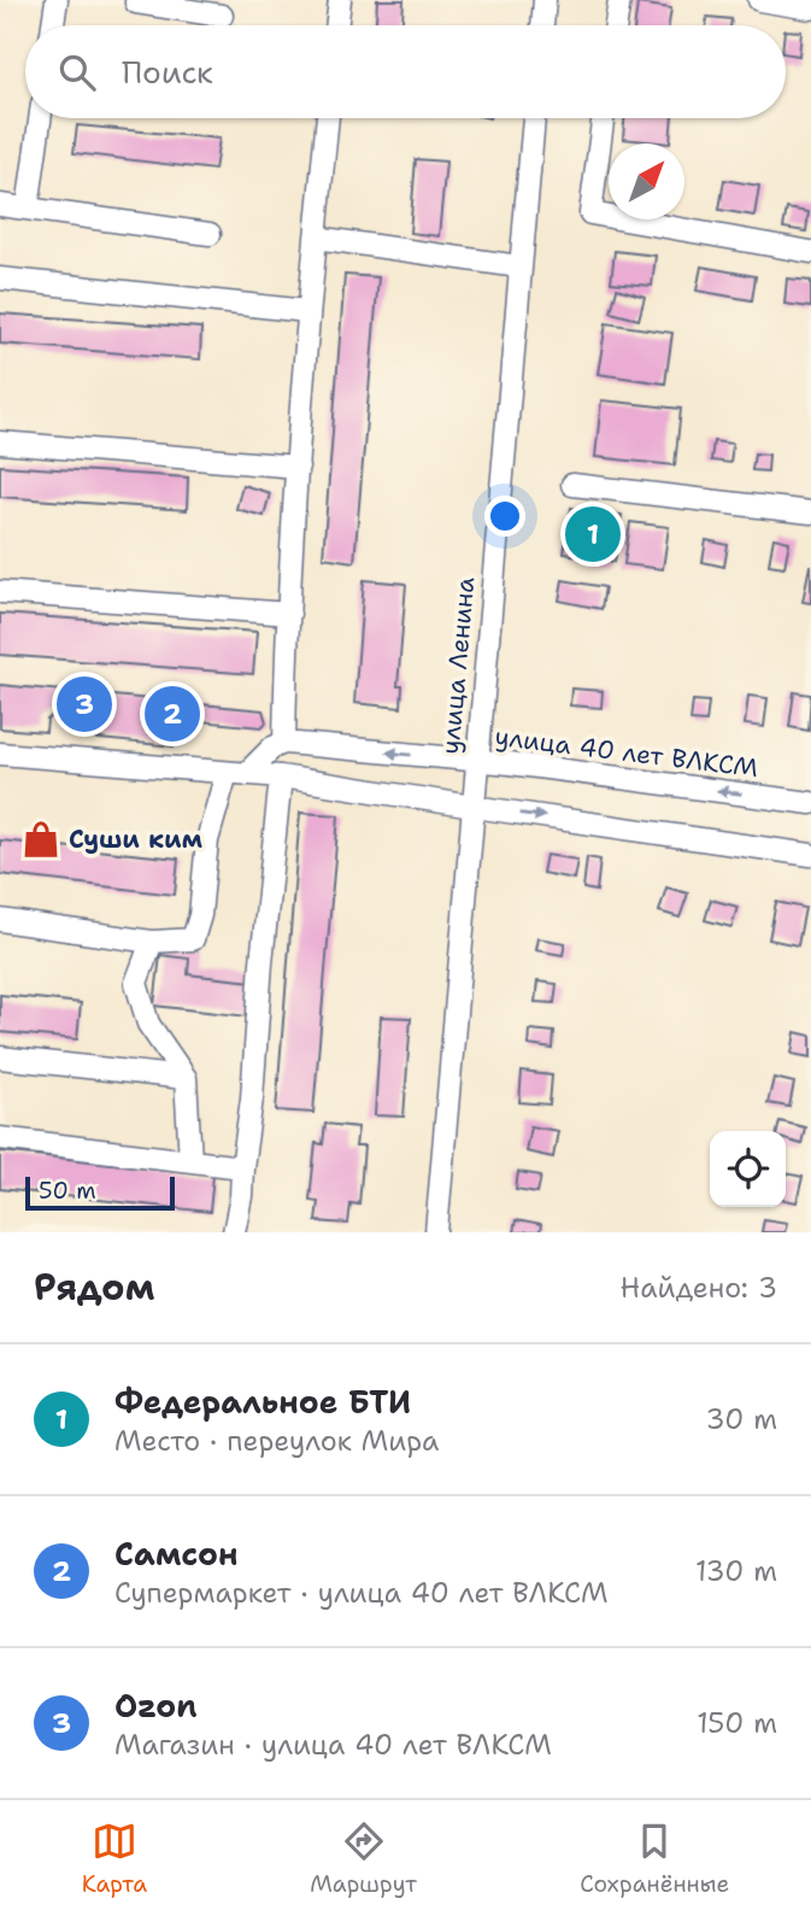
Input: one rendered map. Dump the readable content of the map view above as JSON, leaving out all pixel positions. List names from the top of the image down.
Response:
{
  "streets": {
    "street": ["улица Ленина", "улица 40 лет ВЛКСМ"]
  },
  "crossings": [
    ["улица Ленина", "улица 40 лет ВЛКСМ"]
  ],
  "places": {
    "shop": ["Суши ким"]
  },
  "scale_bar": "50 m",
  "north": "top right",
  "page": {
    "search": "Поиск",
    "pins": ["1", "3", "2"],
    "scale": "50 m",
    "heading": ["Рядом", "Найдено: 3"],
    "list": [
      {
        "mark": "1",
        "name": "Федеральное БТИ",
        "note": "Место · переулок Мира",
        "value": "30 m"
      },
      {
        "mark": "2",
        "name": "Самсон",
        "note": "Супермаркет · улица 40 лет ВЛКСМ",
        "value": "130 m"
      },
      {
        "mark": "3",
        "name": "Ozon",
        "note": "Магазин · улица 40 лет ВЛКСМ",
        "value": "150 m"
      }
    ],
    "nav": ["Карта", "Маршрут", "Сохранённые"]
  }
}
